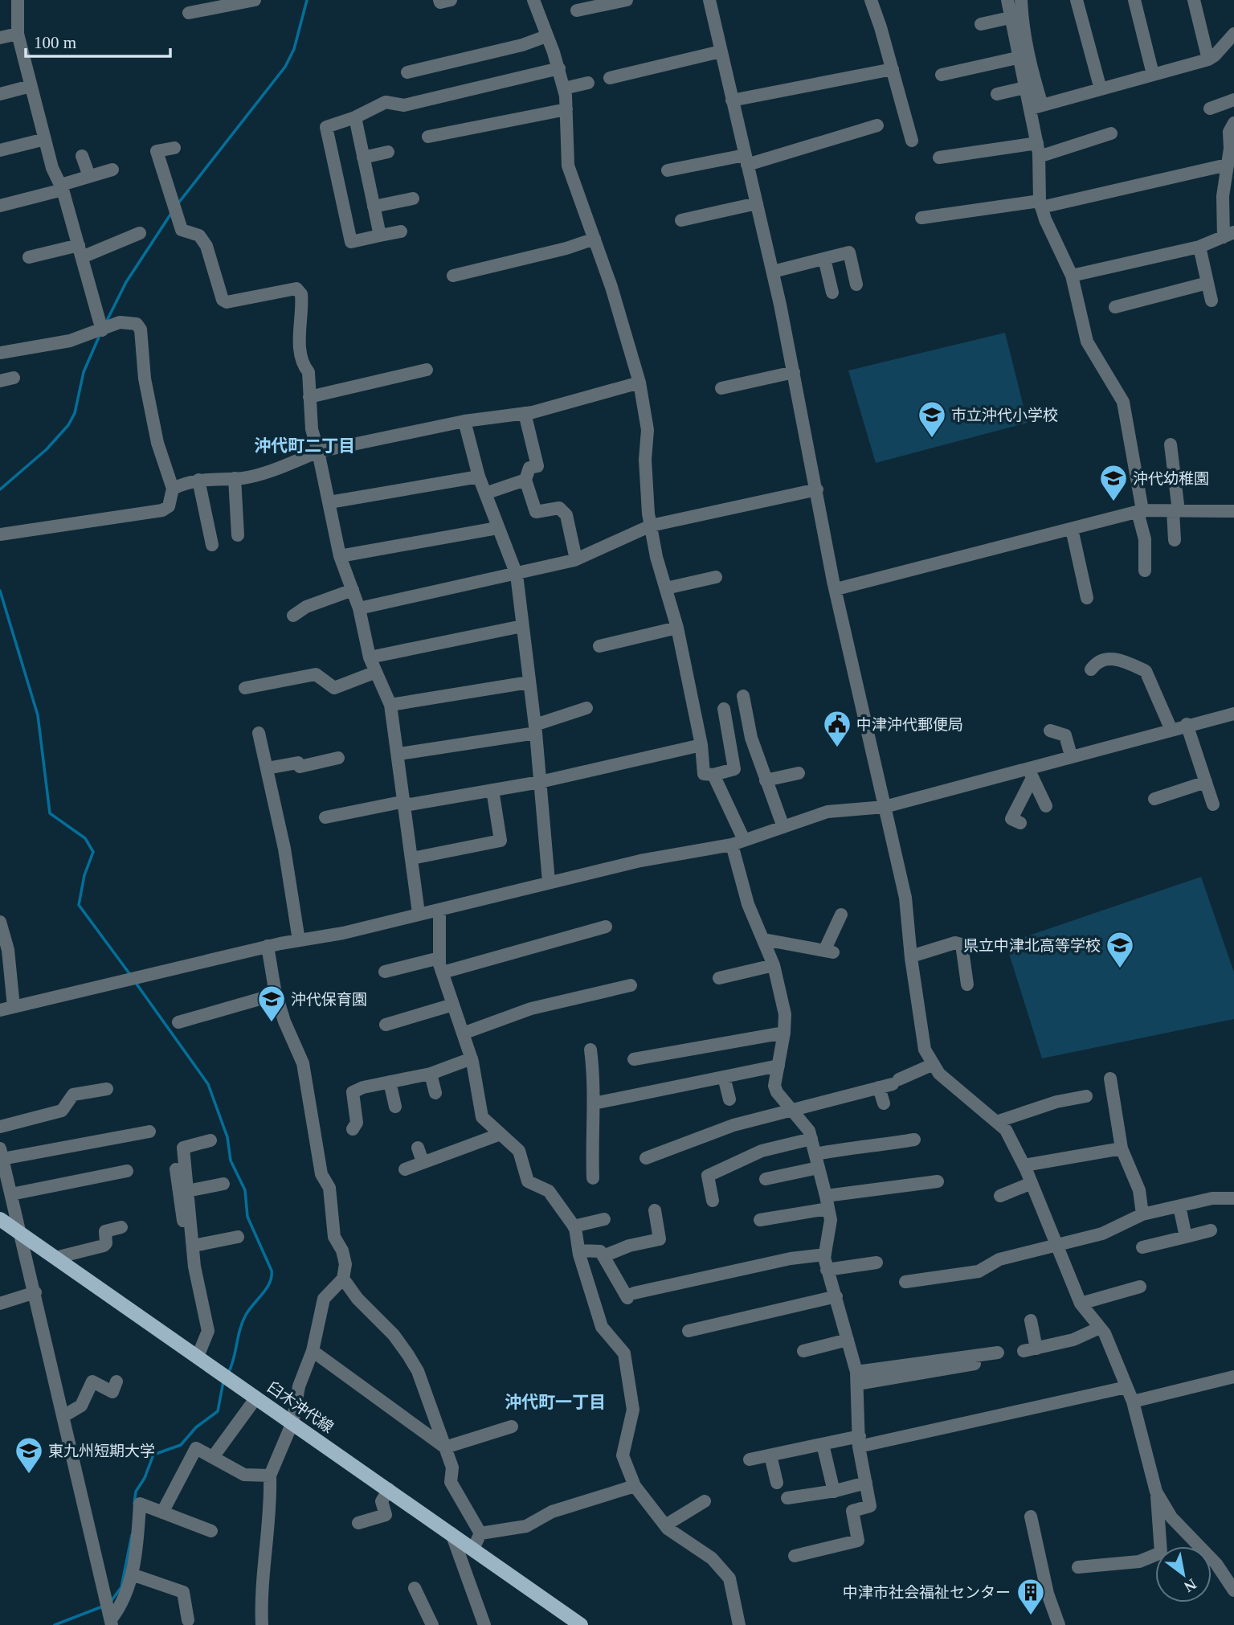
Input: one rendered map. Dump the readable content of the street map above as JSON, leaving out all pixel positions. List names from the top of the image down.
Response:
{
  "streets": {
    "main road": ["臼木沖代線"]
  },
  "districts": ["沖代町二丁目", "沖代町一丁目"],
  "places": {
    "school or university": [
      "市立沖代小学校",
      "沖代幼稚園",
      "県立中津北高等学校",
      "沖代保育園",
      "東九州短期大学"
    ],
    "public building": ["中津沖代郵便局"],
    "building": ["中津市社会福祉センター"]
  },
  "scale_bar": "100 m",
  "north": "bottom right"
}
